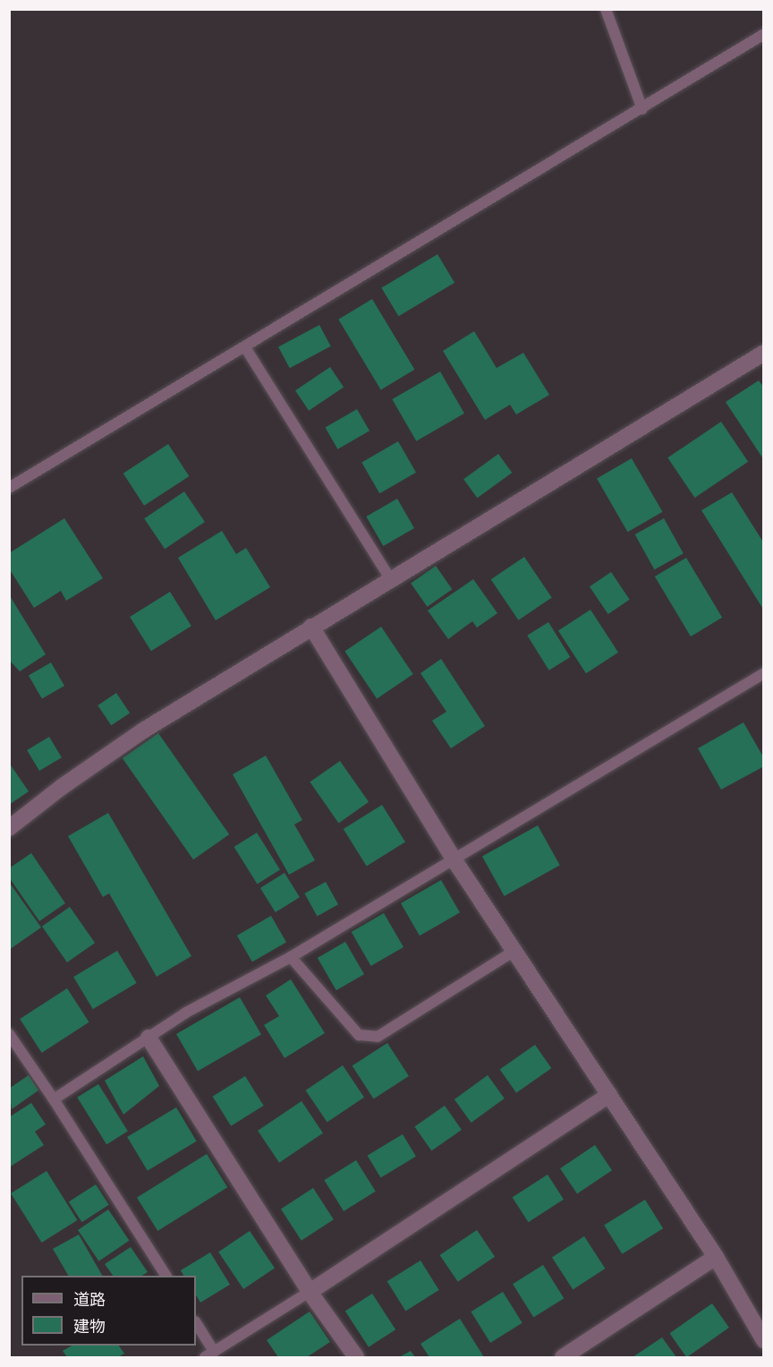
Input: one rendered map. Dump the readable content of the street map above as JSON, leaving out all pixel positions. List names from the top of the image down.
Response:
{
  "legend": ["道路", "建物"]
}
